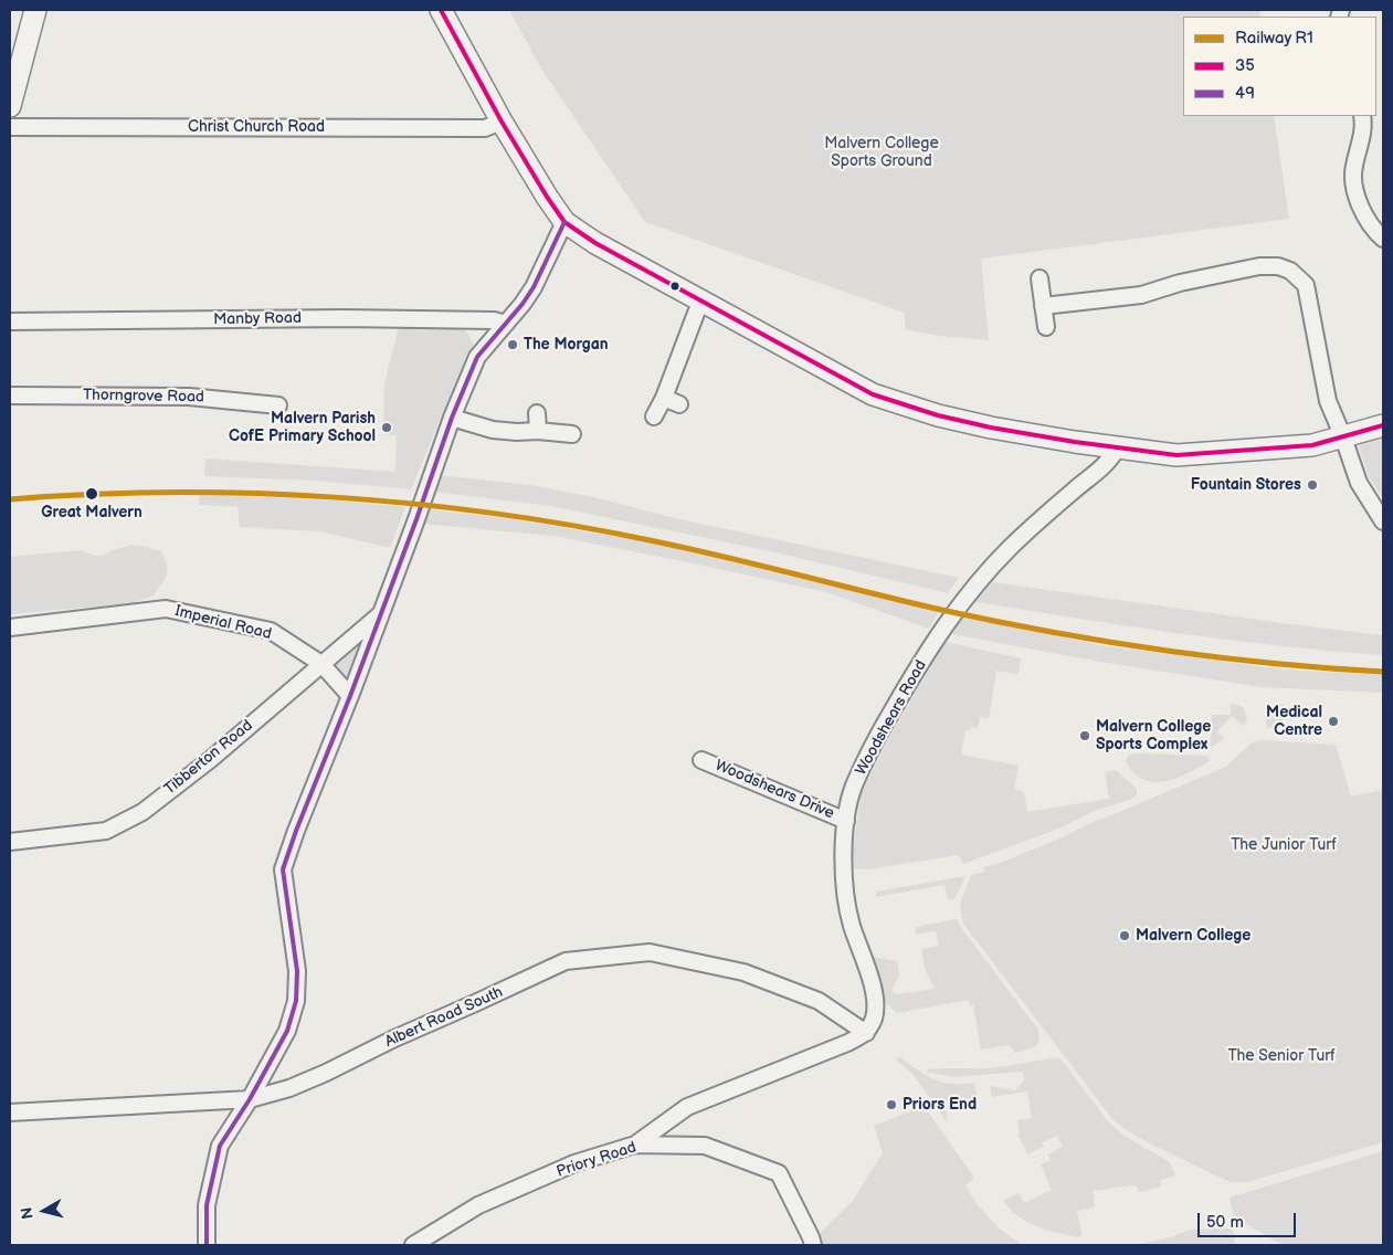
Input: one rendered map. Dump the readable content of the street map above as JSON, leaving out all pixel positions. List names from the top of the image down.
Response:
{
  "streets": {
    "street": [
      "Christ Church Road",
      "Manby Road",
      "Thorngrove Road",
      "Imperial Road",
      "Woodshears Road",
      "Tibberton Road",
      "Woodshears Drive",
      "Albert Road South",
      "Priory Road"
    ]
  },
  "crossings": [
    ["Imperial Road", "Tibberton Road"],
    ["Woodshears Road", "Woodshears Drive"],
    ["Woodshears Road", "Albert Road South"]
  ],
  "parks": ["Malvern College Sports Ground", "The Junior Turf", "The Senior Turf"],
  "places": [
    "The Morgan",
    "Malvern Parish CofE Primary School",
    "Fountain Stores",
    "Great Malvern",
    "Medical Centre",
    "Malvern College Sports Complex",
    "Malvern College",
    "Priors End"
  ],
  "lines": ["transit line 35", "transit line 49", "rail line R1"],
  "legend": ["Railway R1", "35", "49"],
  "scale_bar": "50 m",
  "north": "left"
}
